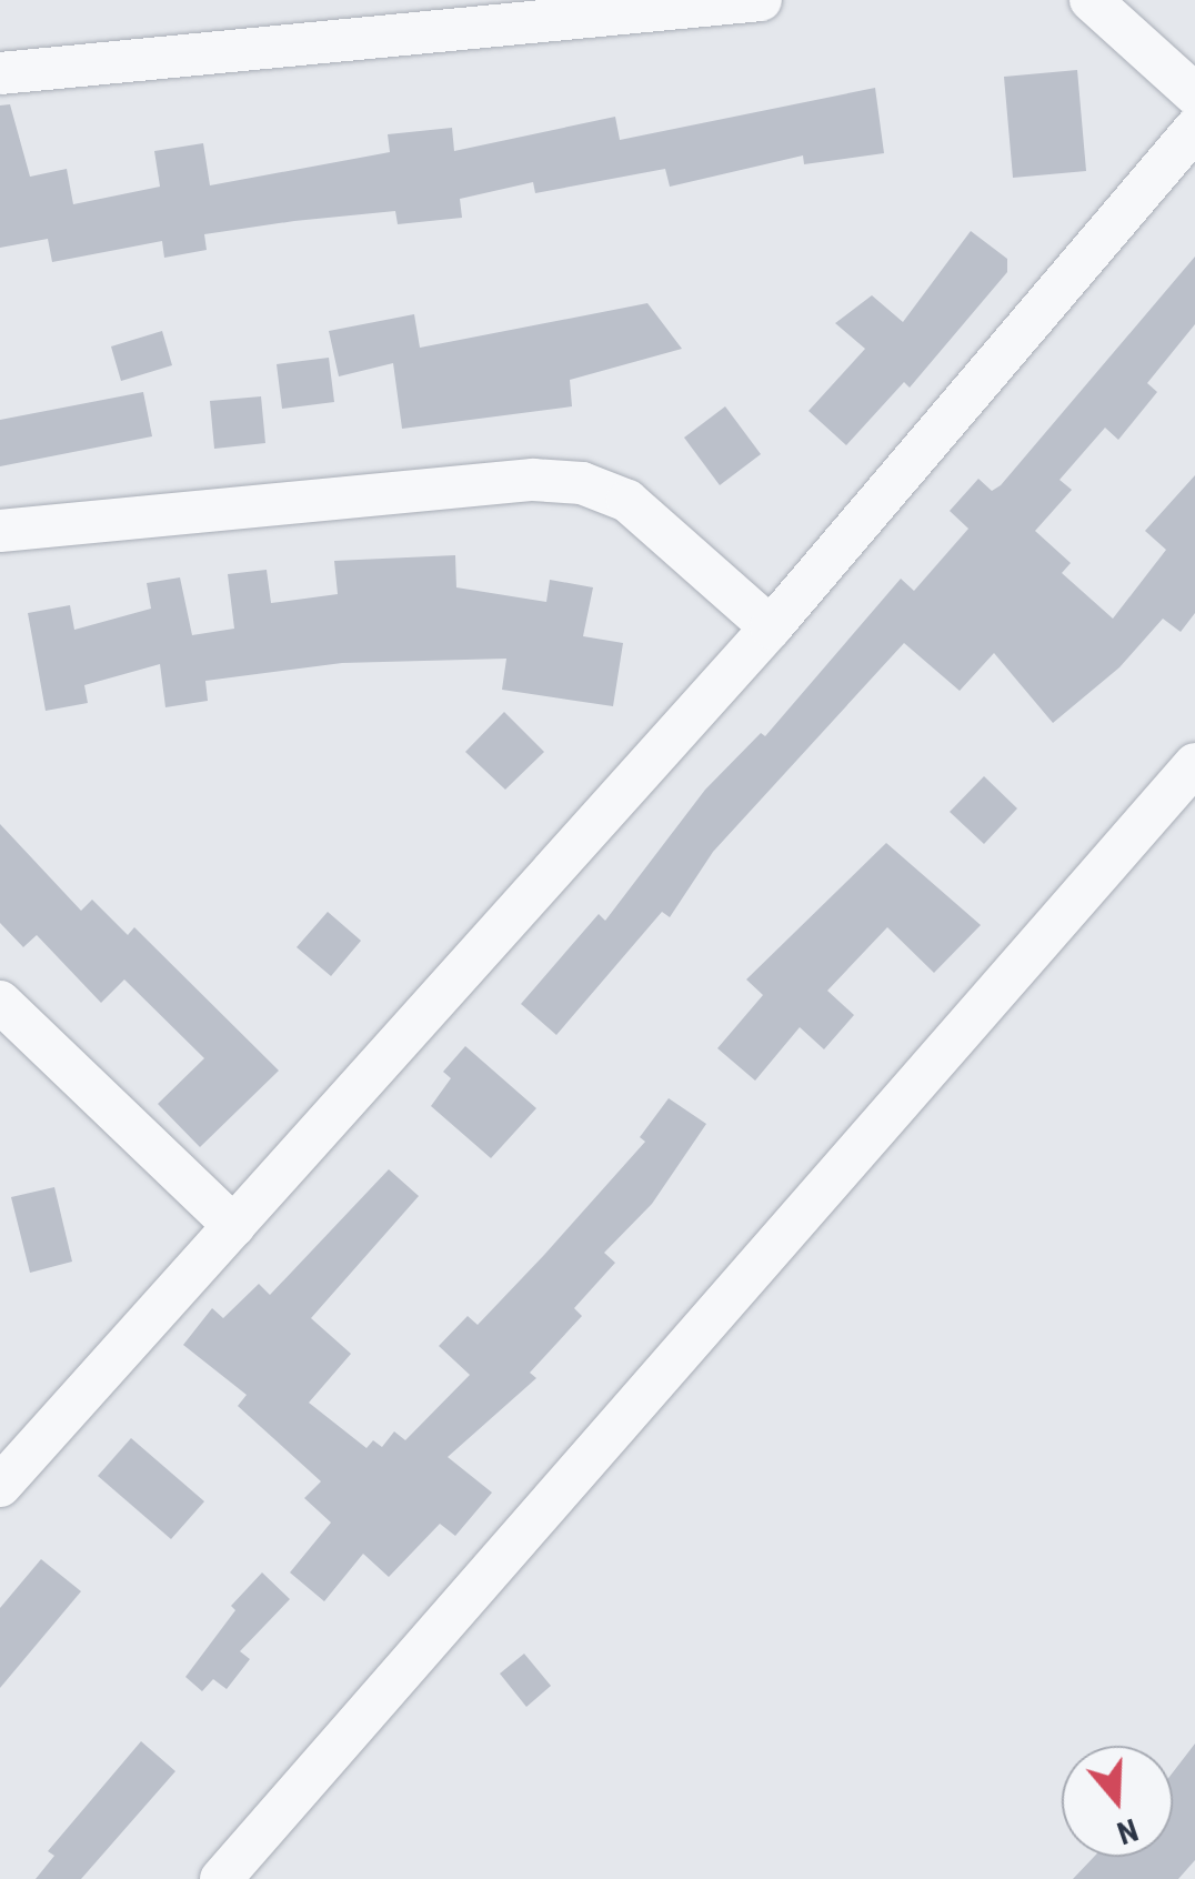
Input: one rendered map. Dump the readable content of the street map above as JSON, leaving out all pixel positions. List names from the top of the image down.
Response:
{
  "north": "bottom"
}
